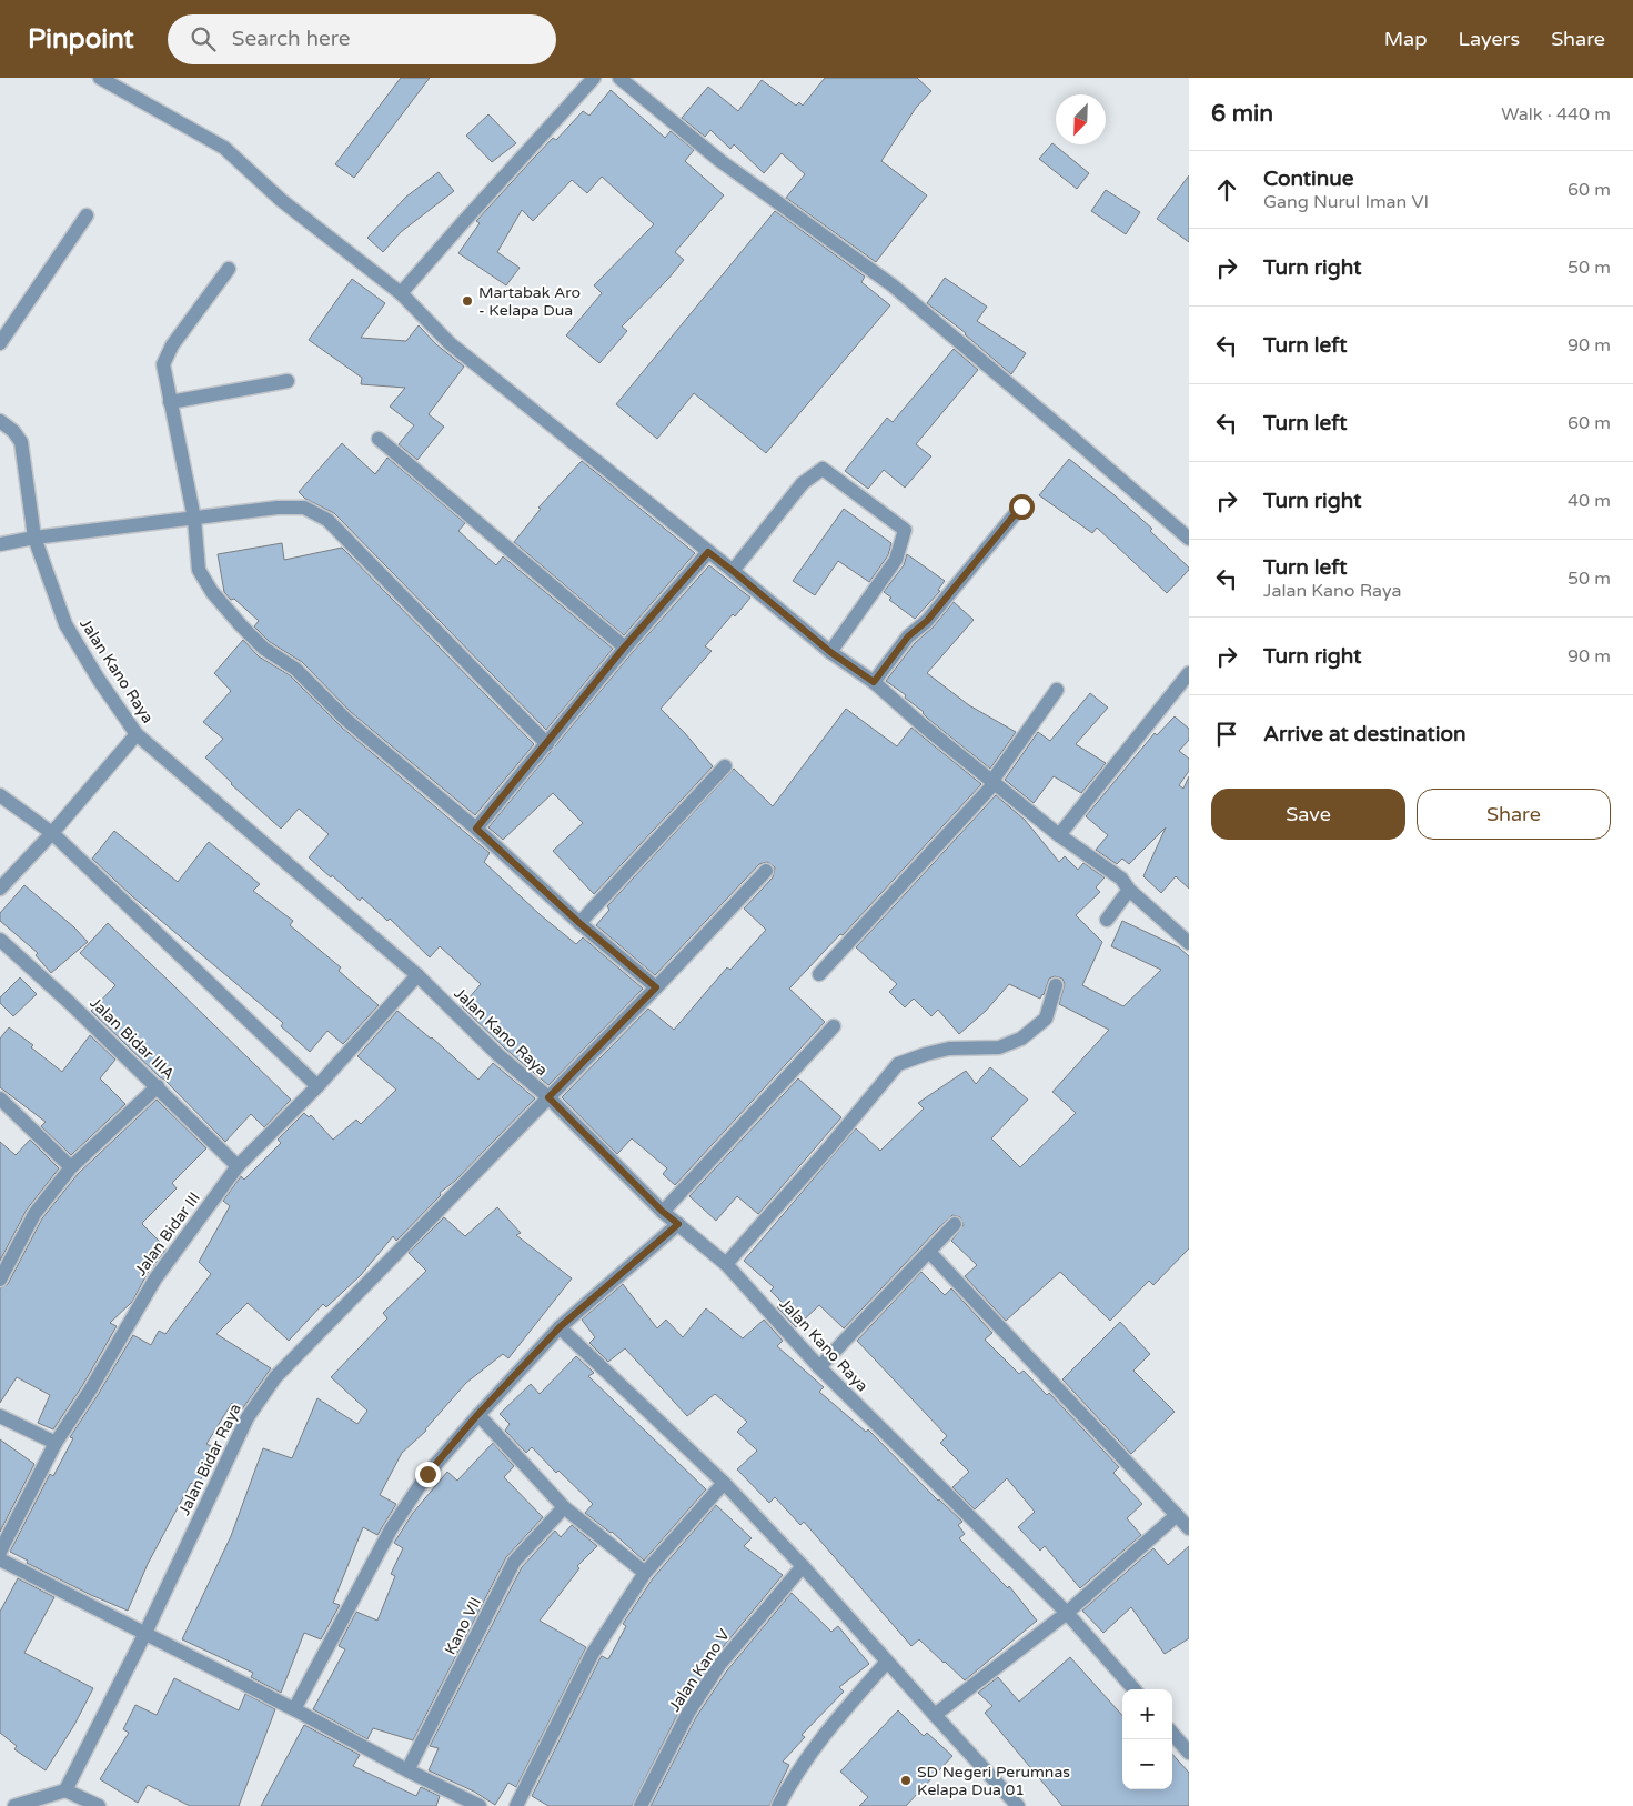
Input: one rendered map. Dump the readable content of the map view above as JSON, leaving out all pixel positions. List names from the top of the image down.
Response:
{
  "streets": {
    "street": [
      "Jalan Kano Raya",
      "Jalan Bidar IIIA",
      "Jalan Bidar III",
      "Jalan Bidar Raya",
      "Kano VII",
      "Jalan Kano V"
    ]
  },
  "crossings": [
    ["Jalan Kano Raya", "Jalan Bidar III"],
    ["Jalan Kano Raya", "Jalan Bidar Raya"],
    ["Jalan Bidar IIIA", "Jalan Bidar III"]
  ],
  "places": ["Martabak Aro - Kelapa Dua", "SD Negeri Perumnas Kelapa Dua 01"],
  "north": "bottom left",
  "page": {
    "header": "Pinpoint",
    "search": "Search here",
    "nav": ["Map", "Layers", "Share"],
    "heading": ["6 min", "Walk · 440 m"],
    "list": [
      ["Continue", "Gang Nurul Iman VI", "60 m"],
      ["Turn right", "50 m"],
      ["Turn left", "90 m"],
      ["Turn left", "60 m"],
      ["Turn right", "40 m"],
      ["Turn left", "Jalan Kano Raya", "50 m"],
      ["Turn right", "90 m"],
      "Arrive at destination"
    ],
    "buttons": ["Save", "Share"],
    "map_buttons": ["+", "−"]
  }
}
